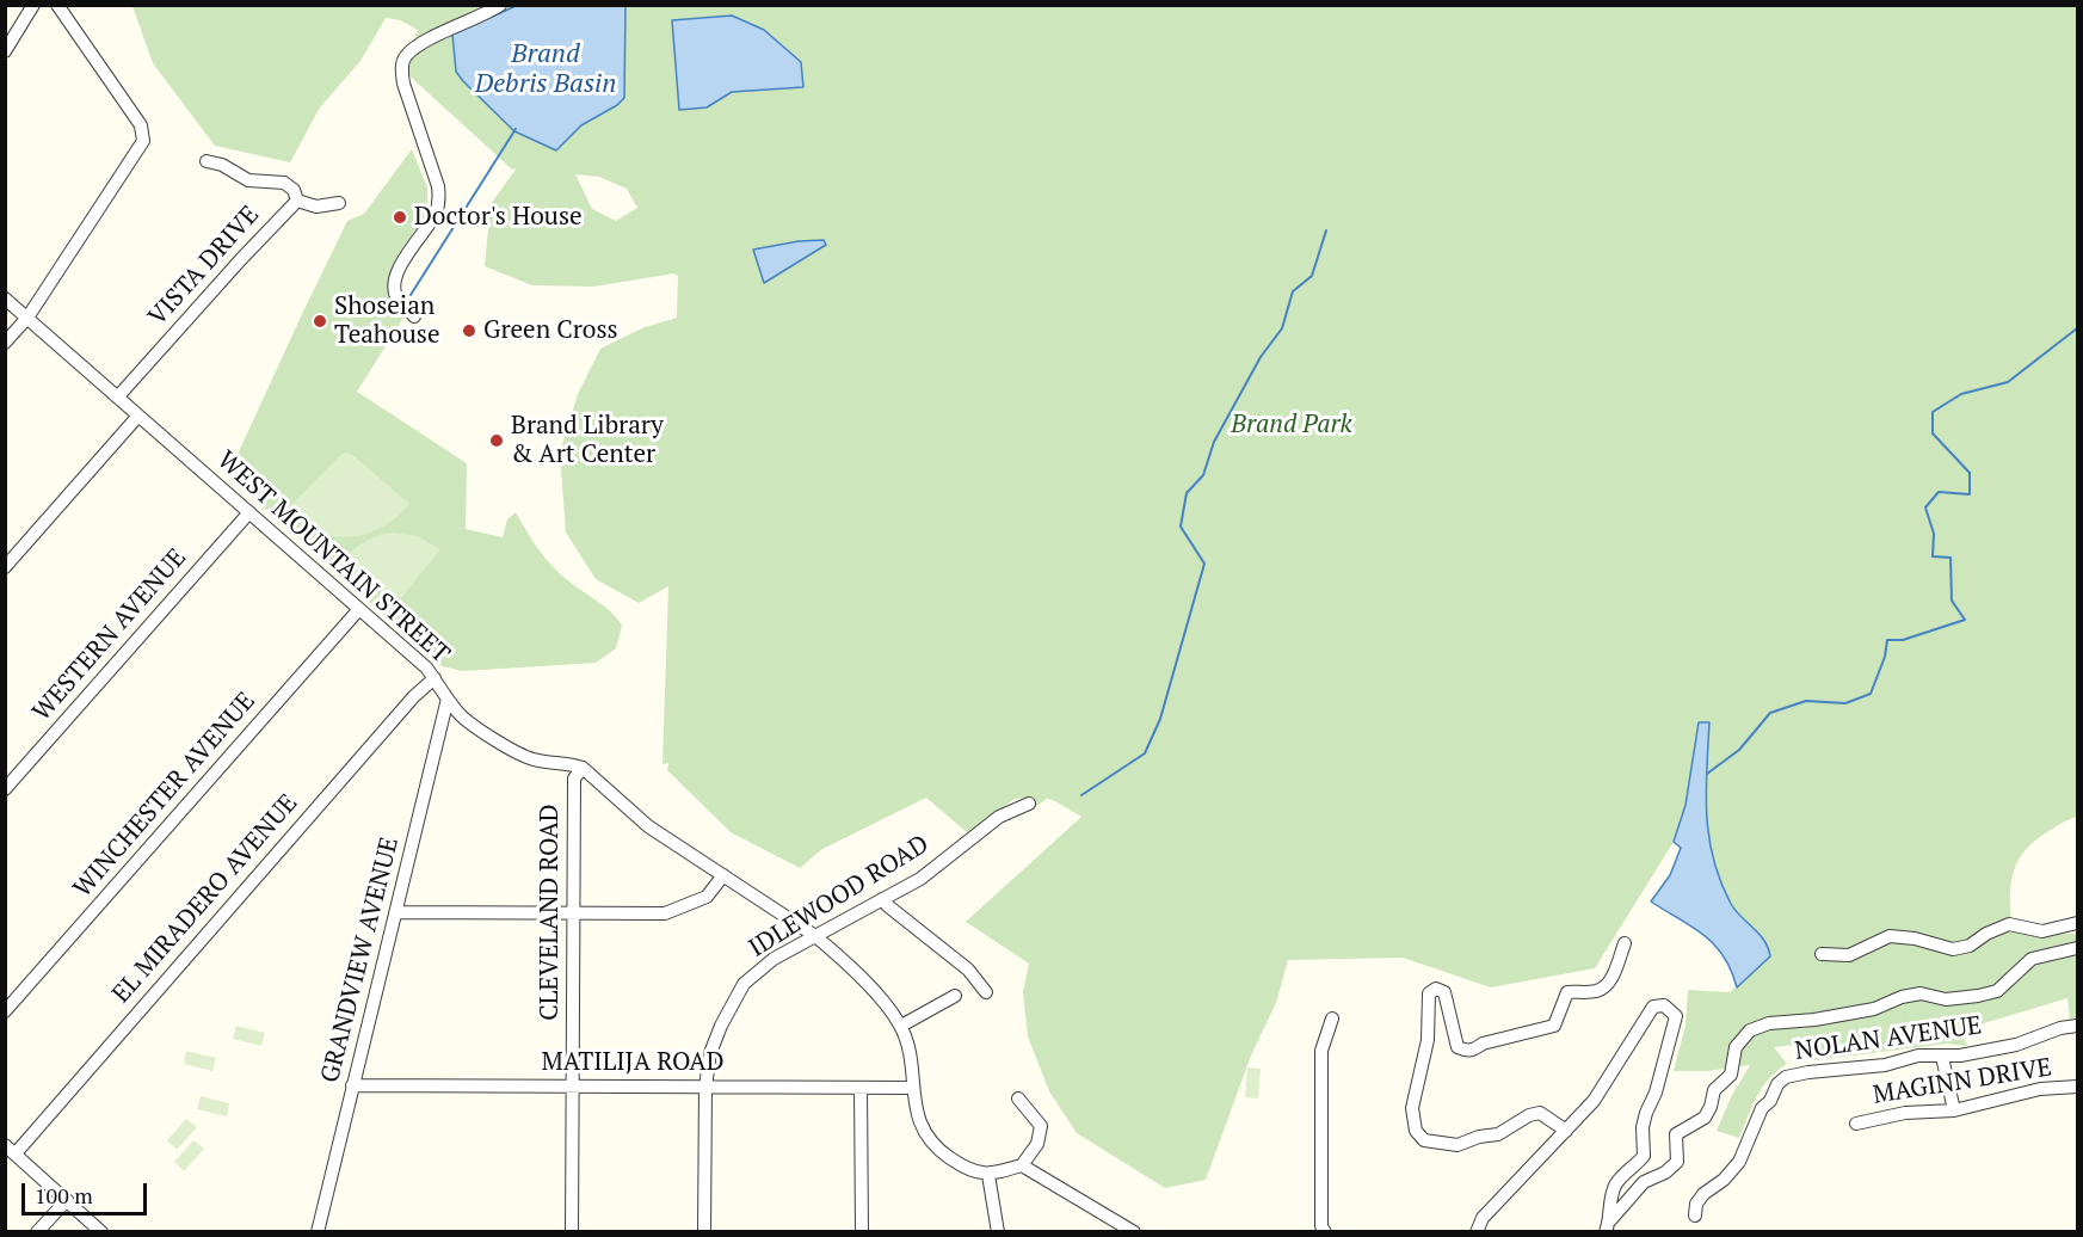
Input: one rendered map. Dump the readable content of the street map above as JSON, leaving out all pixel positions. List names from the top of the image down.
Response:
{
  "streets": {
    "street": [
      "VISTA DRIVE",
      "WEST MOUNTAIN STREET",
      "WESTERN AVENUE",
      "WINCHESTER AVENUE",
      "IDLEWOOD ROAD",
      "EL MIRADERO AVENUE",
      "CLEVELAND ROAD",
      "GRANDVIEW AVENUE",
      "NOLAN AVENUE",
      "MATILIJA ROAD",
      "MAGINN DRIVE"
    ]
  },
  "crossings": [
    ["VISTA DRIVE", "WEST MOUNTAIN STREET"],
    ["WEST MOUNTAIN STREET", "WESTERN AVENUE"],
    ["WEST MOUNTAIN STREET", "WINCHESTER AVENUE"],
    ["WEST MOUNTAIN STREET", "EL MIRADERO AVENUE"],
    ["WEST MOUNTAIN STREET", "CLEVELAND ROAD"],
    ["WEST MOUNTAIN STREET", "GRANDVIEW AVENUE"],
    ["IDLEWOOD ROAD", "MATILIJA ROAD"],
    ["CLEVELAND ROAD", "MATILIJA ROAD"],
    ["GRANDVIEW AVENUE", "MATILIJA ROAD"]
  ],
  "water": ["Brand Debris Basin"],
  "parks": ["Brand Park"],
  "places": [
    "Doctor's House",
    "Shoseian Teahouse",
    "Green Cross",
    "Brand Library & Art Center"
  ],
  "scale_bar": "100 m"
}
